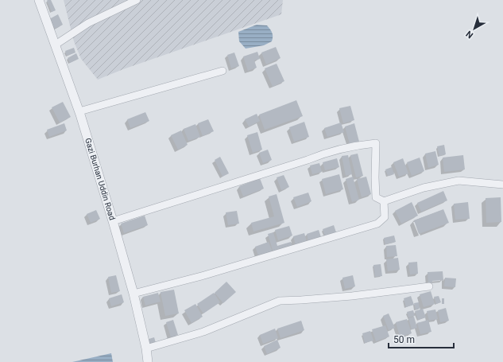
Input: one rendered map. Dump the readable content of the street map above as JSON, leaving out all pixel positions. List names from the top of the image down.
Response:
{
  "streets": {
    "street": ["Gazi Burhan Uddin Road"]
  },
  "scale_bar": "50 m",
  "north": "bottom left"
}
